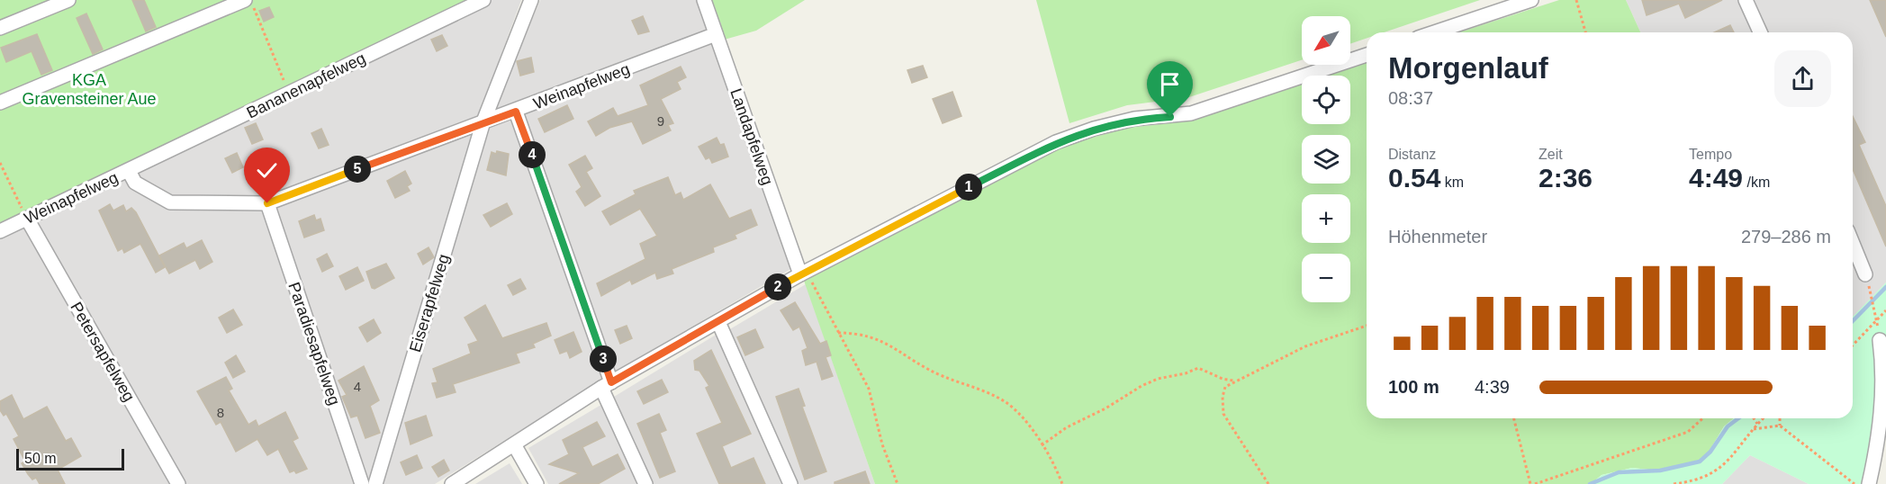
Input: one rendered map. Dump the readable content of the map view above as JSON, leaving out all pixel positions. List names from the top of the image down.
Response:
{
  "streets": {
    "street": [
      "Bananenapfelweg",
      "Weinapfelweg",
      "Landapfelweg",
      "Eiserapfelweg",
      "Paradiesapfelweg",
      "Petersapfelweg"
    ]
  },
  "crossings": [
    ["Bananenapfelweg", "Weinapfelweg"],
    ["Weinapfelweg", "Landapfelweg"],
    ["Weinapfelweg", "Eiserapfelweg"],
    ["Weinapfelweg", "Paradiesapfelweg"],
    ["Weinapfelweg", "Petersapfelweg"]
  ],
  "parks": ["KGA Gravensteiner Aue"],
  "house_numbers": ["9", "4", "8"],
  "scale_bar": "50 m",
  "north": "bottom left",
  "page": {
    "map_buttons": ["+", "−"],
    "heading": ["Morgenlauf", "08:37"],
    "stats": [
      ["Distanz", "0.54 km"],
      ["Zeit", "2:36"],
      ["Tempo", "4:49 /km"]
    ],
    "pins": [
      "4",
      "5",
      "1",
      "2",
      "3"
    ],
    "chart": ["Höhenmeter", "279–286 m"],
    "list": [
      {
        "name": "100 m",
        "note": "4:39"
      }
    ],
    "scale": "50 m"
  }
}
